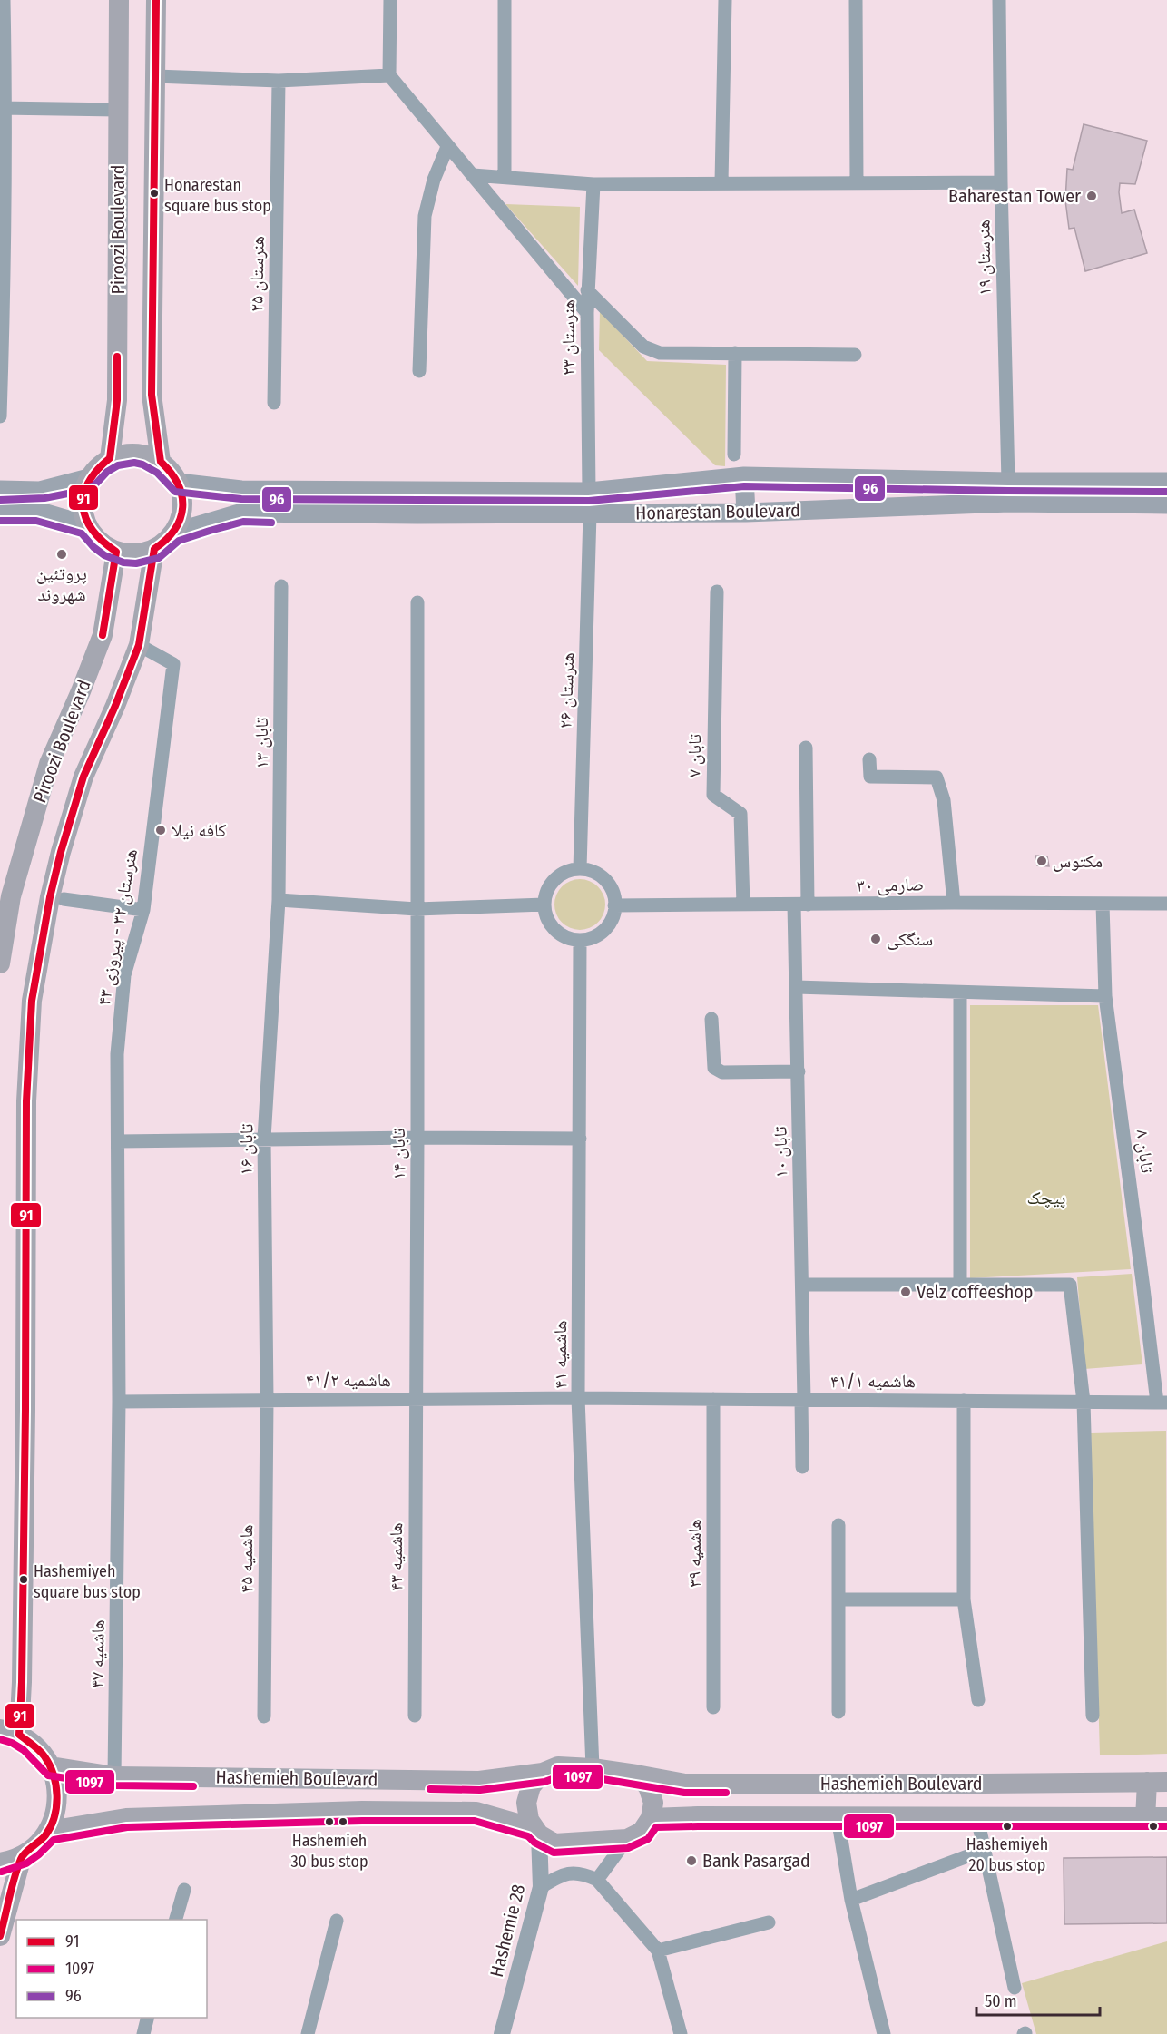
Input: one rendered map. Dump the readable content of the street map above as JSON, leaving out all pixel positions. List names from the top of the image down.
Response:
{
  "streets": {
    "main road": ["Piroozi Boulevard", "Honarestan Boulevard", "Hashemieh Boulevard"],
    "street": [
      "هنرستان ۱۹",
      "هنرستان ۲۵",
      "هنرستان ۲۳",
      "هنرستان ۲۶",
      "تابان ۱۳",
      "تابان ۷",
      "صارمی ۳۰",
      "هنرستان ۳۲ - پیروزی ۴۳",
      "تابان ۱۶",
      "تابان ۸",
      "تابان ۱۰",
      "تابان ۱۴",
      "هاشمیه ۴۱",
      "هاشمیه ۴۱/۲",
      "هاشمیه ۴۱/۱",
      "هاشمیه ۳۹",
      "هاشمیه ۴۳",
      "هاشمیه ۴۵",
      "هاشمیه ۴۷",
      "Hashemie 28"
    ]
  },
  "crossings": [
    ["Piroozi Boulevard", "Honarestan Boulevard"],
    ["Piroozi Boulevard", "هنرستان ۳۲ - پیروزی ۴۳"],
    ["هنرستان ۱۹", "Honarestan Boulevard"],
    ["هنرستان ۲۳", "Honarestan Boulevard"],
    ["Honarestan Boulevard", "هنرستان ۲۶"],
    ["هنرستان ۲۶", "صارمی ۳۰"],
    ["هنرستان ۲۶", "هاشمیه ۴۱"],
    ["تابان ۱۳", "تابان ۱۶"],
    ["تابان ۷", "صارمی ۳۰"],
    ["صارمی ۳۰", "تابان ۸"],
    ["صارمی ۳۰", "تابان ۱۰"],
    ["صارمی ۳۰", "هاشمیه ۴۱"],
    ["هنرستان ۳۲ - پیروزی ۴۳", "هاشمیه ۴۱/۲"],
    ["هنرستان ۳۲ - پیروزی ۴۳", "هاشمیه ۴۷"],
    ["تابان ۱۶", "هاشمیه ۴۱/۲"],
    ["تابان ۱۶", "هاشمیه ۴۵"],
    ["تابان ۸", "هاشمیه ۴۱/۱"],
    ["تابان ۱۰", "هاشمیه ۴۱/۱"],
    ["تابان ۱۴", "هاشمیه ۴۱/۲"],
    ["تابان ۱۴", "هاشمیه ۴۳"],
    ["هاشمیه ۴۱", "هاشمیه ۴۱/۲"],
    ["هاشمیه ۴۱", "هاشمیه ۴۱/۱"],
    ["هاشمیه ۴۱", "Hashemieh Boulevard"],
    ["هاشمیه ۴۱", "Hashemie 28"],
    ["هاشمیه ۴۱/۲", "هاشمیه ۴۱/۱"],
    ["هاشمیه ۴۱/۲", "هاشمیه ۴۳"],
    ["هاشمیه ۴۱/۲", "هاشمیه ۴۵"],
    ["هاشمیه ۴۱/۲", "هاشمیه ۴۷"],
    ["هاشمیه ۴۱/۱", "هاشمیه ۳۹"],
    ["هاشمیه ۴۷", "Hashemieh Boulevard"],
    ["Hashemieh Boulevard", "Hashemie 28"]
  ],
  "parks": ["پیچک"],
  "places": [
    "Honarestan square bus stop",
    "Baharestan Tower",
    "پروتئین شهروند",
    "کافه نیلا",
    "مکتوس",
    "سنگکی",
    "Velz coffeeshop",
    "Hashemiyeh square bus stop",
    "Hashemieh 30 bus stop",
    "Hashemiyeh 20 bus stop",
    "Bank Pasargad"
  ],
  "lines": ["transit line 91", "transit line 96", "transit line 1097"],
  "legend": ["91", "1097", "96"],
  "scale_bar": "50 m"
}
